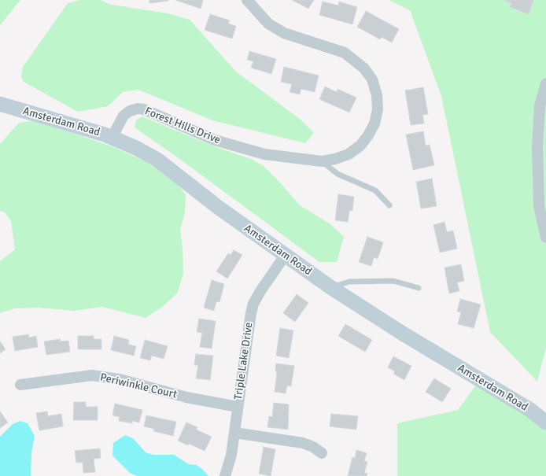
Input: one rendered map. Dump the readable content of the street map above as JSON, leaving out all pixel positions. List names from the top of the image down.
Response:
{
  "streets": {
    "street": [
      "Amsterdam Road",
      "Forest Hills Drive",
      "Triple Lake Drive",
      "Periwinkle Court"
    ]
  },
  "crossings": [
    ["Amsterdam Road", "Forest Hills Drive"],
    ["Amsterdam Road", "Triple Lake Drive"],
    ["Triple Lake Drive", "Periwinkle Court"]
  ]
}
